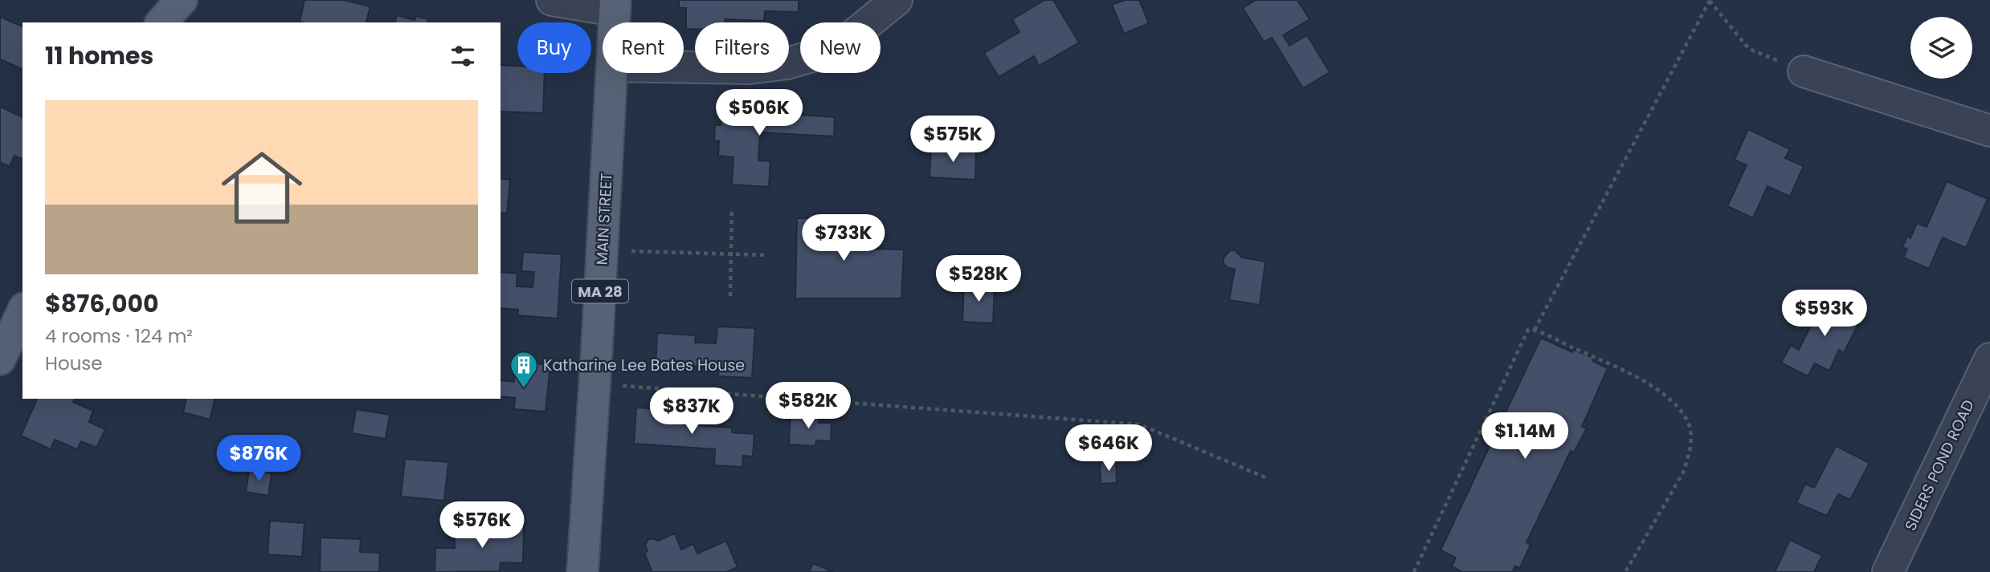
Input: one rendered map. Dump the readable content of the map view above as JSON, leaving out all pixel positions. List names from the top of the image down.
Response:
{
  "streets": {
    "main road": ["MAIN STREET", "MA 28"],
    "street": ["SIDERS POND ROAD"]
  },
  "places": {
    "building": ["Katharine Lee Bates House"]
  },
  "page": {
    "chip": [
      "Buy",
      "Rent",
      "Filters",
      "New"
    ],
    "heading": "11 homes",
    "price": [
      "$506K",
      "$575K",
      "$733K",
      "$528K",
      "$593K",
      "$582K",
      "$837K",
      "$1.14M",
      "$646K",
      "$876K",
      "$576K"
    ],
    "list": [
      {
        "name": "$876,000",
        "note": "4 rooms · 124 m² · House"
      }
    ]
  }
}
